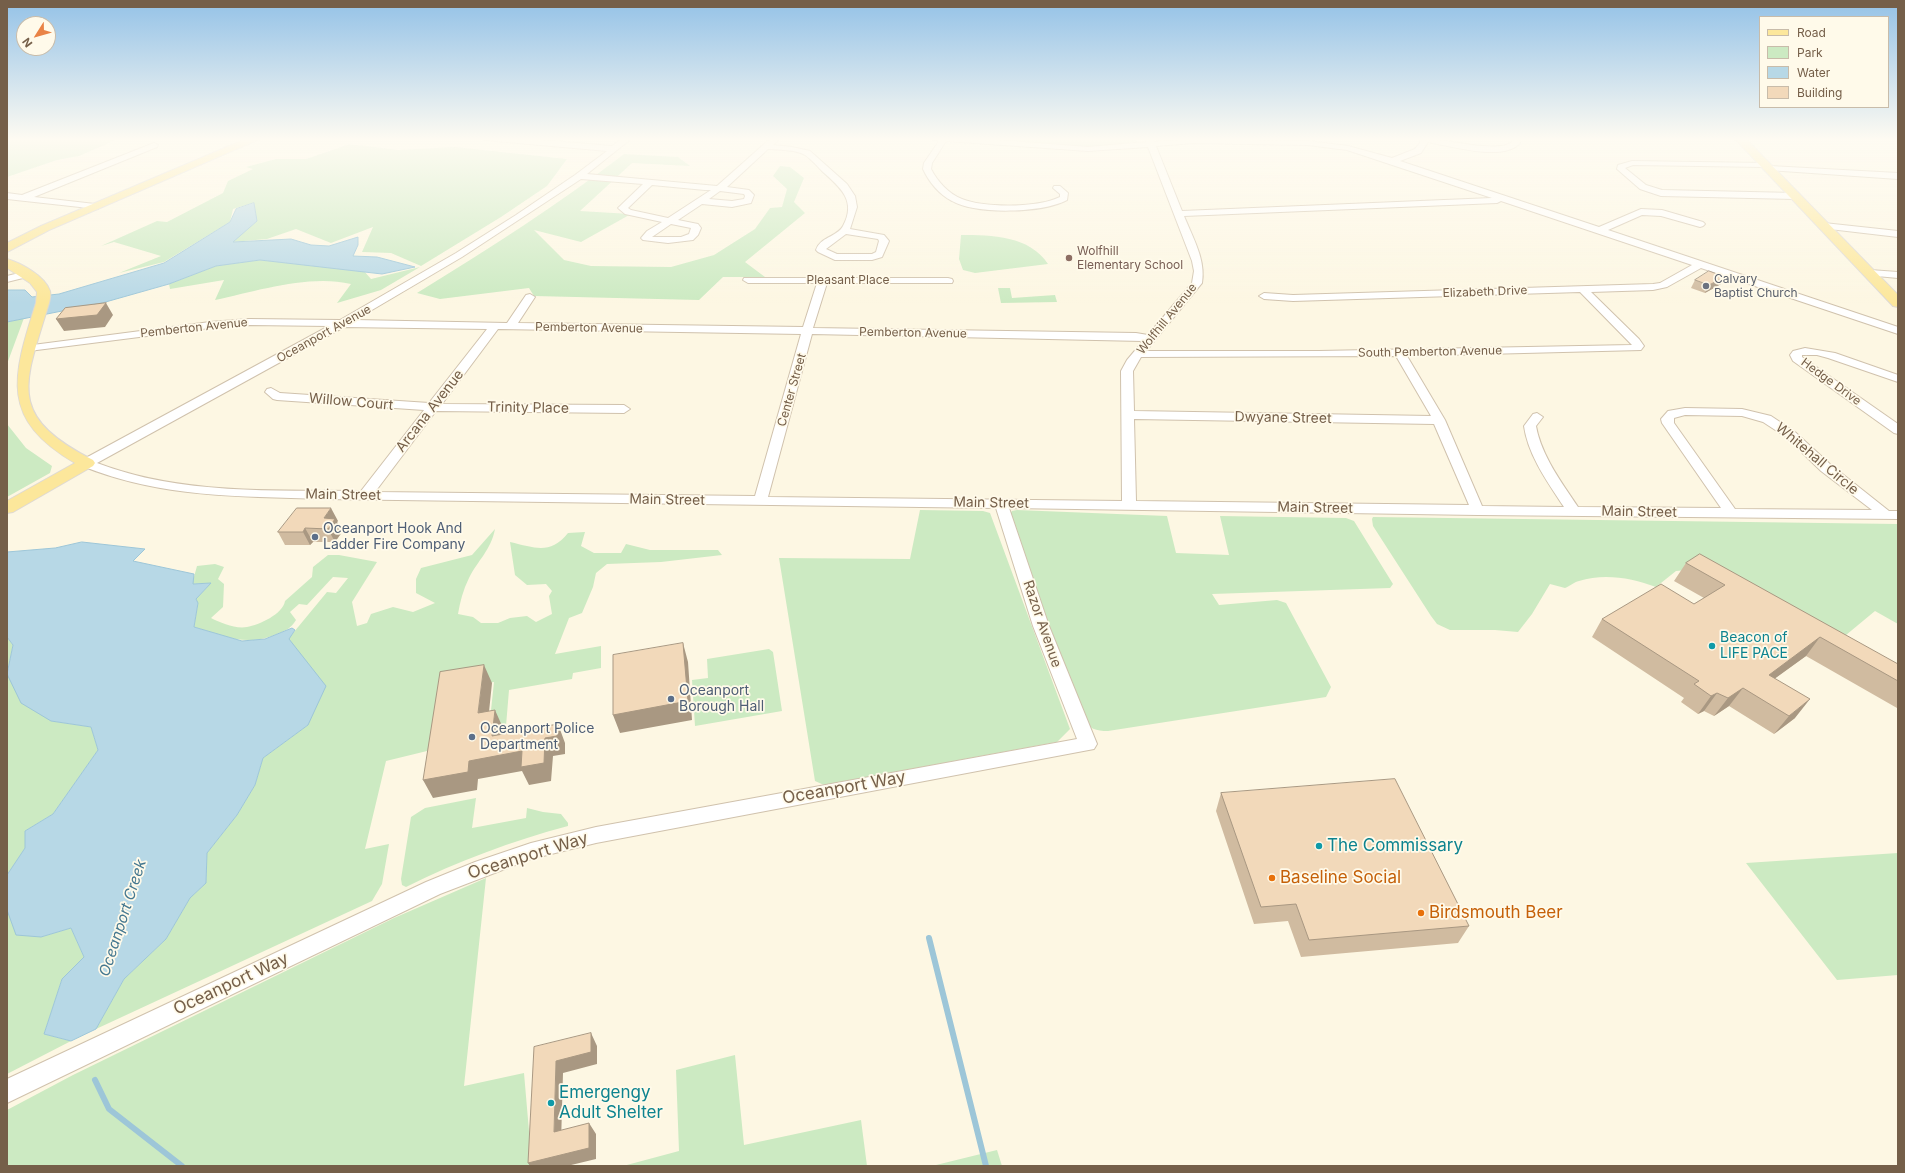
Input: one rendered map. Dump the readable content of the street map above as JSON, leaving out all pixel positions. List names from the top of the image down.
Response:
{
  "streets": {
    "main road": ["Oceanport Avenue"],
    "street": [
      "Pleasant Place",
      "Elizabeth Drive",
      "Wolfhill Avenue",
      "Pemberton Avenue",
      "South Pemberton Avenue",
      "Hedge Drive",
      "Center Street",
      "Willow Court",
      "Trinity Place",
      "Arcana Avenue",
      "Dwyane Street",
      "Whitehall Circle",
      "Main Street",
      "Razor Avenue",
      "Oceanport Way"
    ]
  },
  "crossings": [
    ["Pleasant Place", "Center Street"],
    ["Elizabeth Drive", "South Pemberton Avenue"],
    ["Wolfhill Avenue", "Pemberton Avenue"],
    ["Wolfhill Avenue", "South Pemberton Avenue"],
    ["Wolfhill Avenue", "Dwyane Street"],
    ["Wolfhill Avenue", "Main Street"],
    ["Pemberton Avenue", "Oceanport Avenue"],
    ["Pemberton Avenue", "Center Street"],
    ["Pemberton Avenue", "Arcana Avenue"],
    ["Oceanport Avenue", "Main Street"],
    ["Center Street", "Main Street"],
    ["Willow Court", "Trinity Place"],
    ["Willow Court", "Arcana Avenue"],
    ["Trinity Place", "Arcana Avenue"],
    ["Arcana Avenue", "Main Street"],
    ["Whitehall Circle", "Main Street"],
    ["Main Street", "Razor Avenue"],
    ["Razor Avenue", "Oceanport Way"]
  ],
  "water": ["Oceanport Creek"],
  "places": [
    "Wolfhill Elementary School",
    "Calvary Baptist Church",
    "Oceanport Hook And Ladder Fire Company",
    "Beacon of LIFE PACE",
    "Oceanport Borough Hall",
    "Oceanport Police Department",
    "The Commissary",
    "Baseline Social",
    "Birdsmouth Beer",
    "Emergengy Adult Shelter"
  ],
  "legend": [
    "Road",
    "Park",
    "Water",
    "Building"
  ],
  "north": "bottom left"
}
